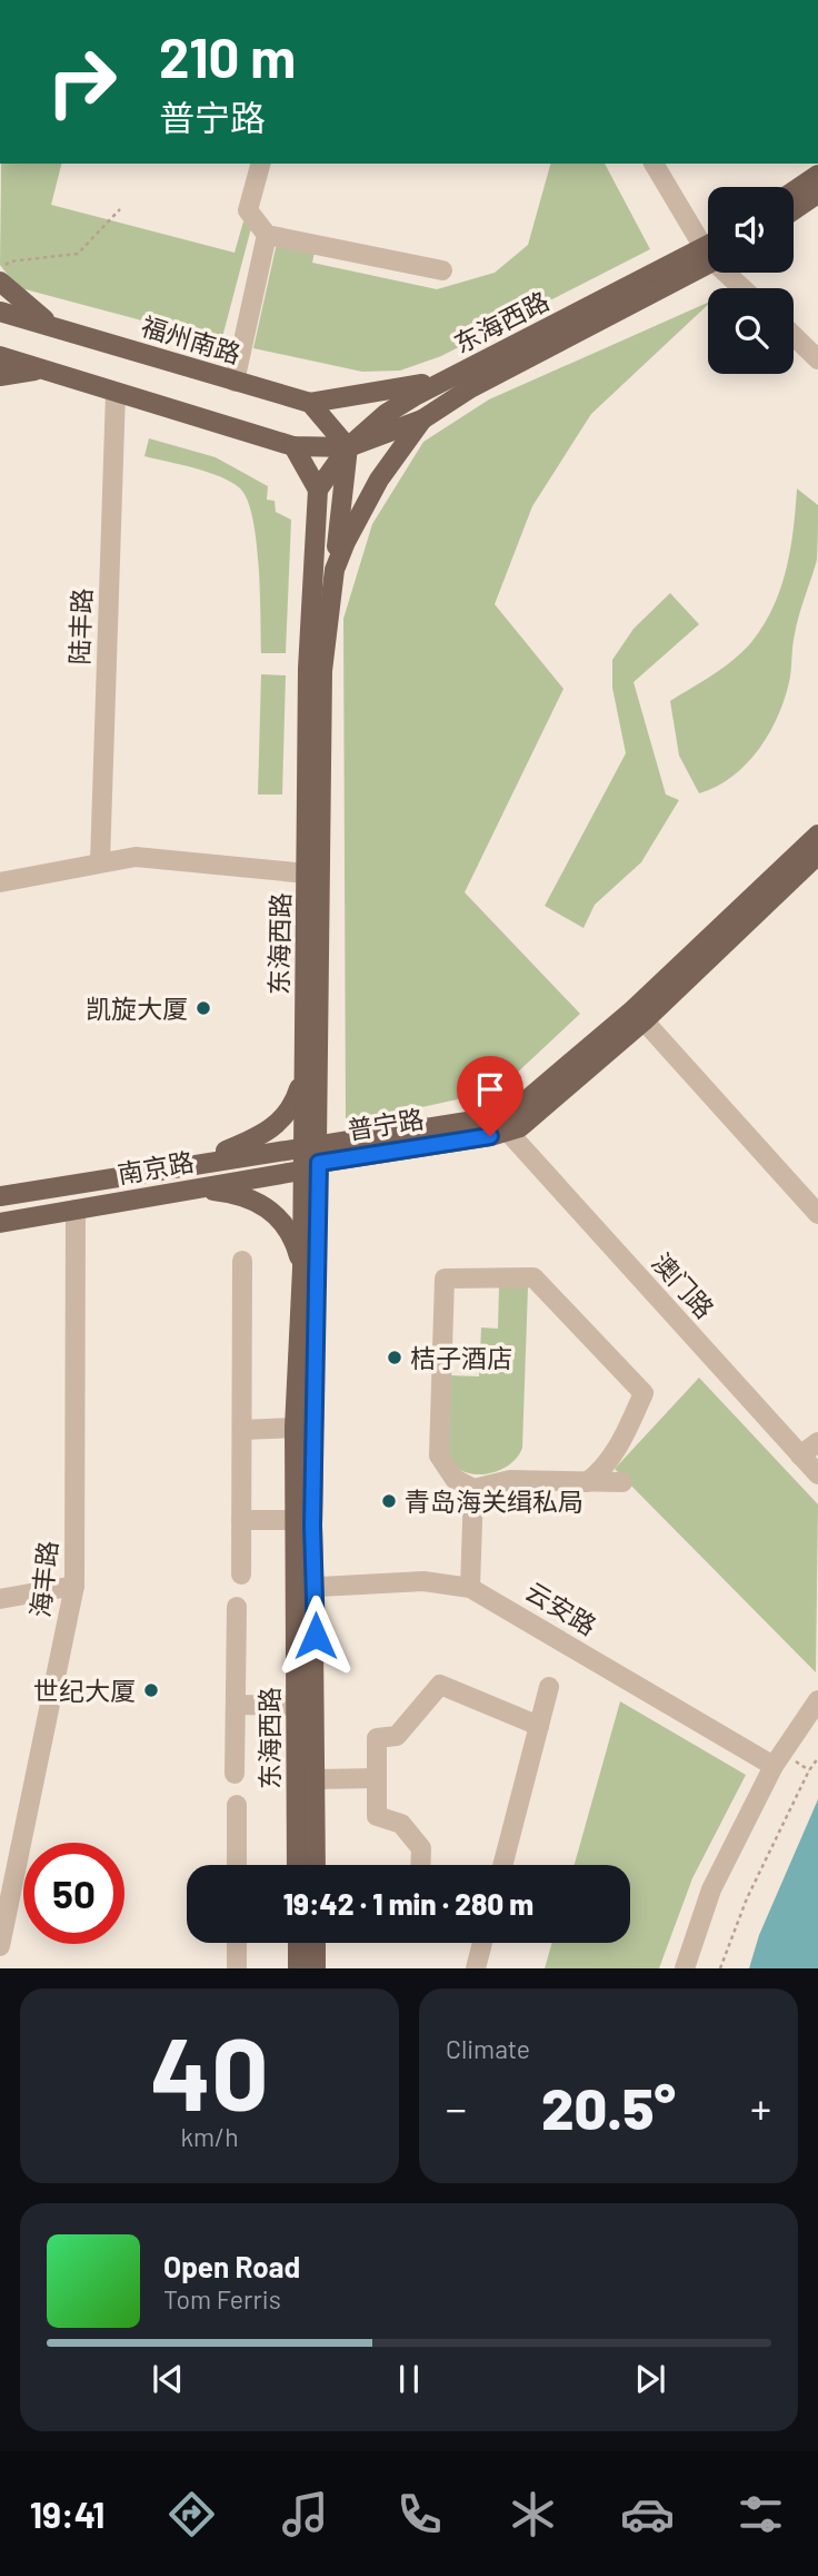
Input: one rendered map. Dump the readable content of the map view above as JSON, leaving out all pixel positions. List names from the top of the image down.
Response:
{
  "streets": {
    "main road": [
      "东海西路",
      "福州南路",
      "普宁路",
      "南京路"
    ],
    "street": [
      "陆丰路",
      "澳门路",
      "海丰路",
      "云安路"
    ]
  },
  "crossings": [
    ["东海西路", "普宁路"],
    ["东海西路", "南京路"],
    ["东海西路", "云安路"],
    ["普宁路", "南京路"],
    ["普宁路", "澳门路"],
    ["南京路", "海丰路"]
  ],
  "places": [
    "凯旋大厦",
    "桔子酒店",
    "青岛海关缉私局",
    "世纪大厦"
  ],
  "page": {
    "turn": ["210 m", "普宁路"],
    "limit": "50",
    "trip": "19:42 · 1 min · 280 m",
    "tile": [
      ["40", "km/h"],
      "Climate"
    ],
    "heat": ["−", "20.5°", "+"],
    "song": ["Open Road", "Tom Ferris"],
    "tabs": "19:41"
  }
}
